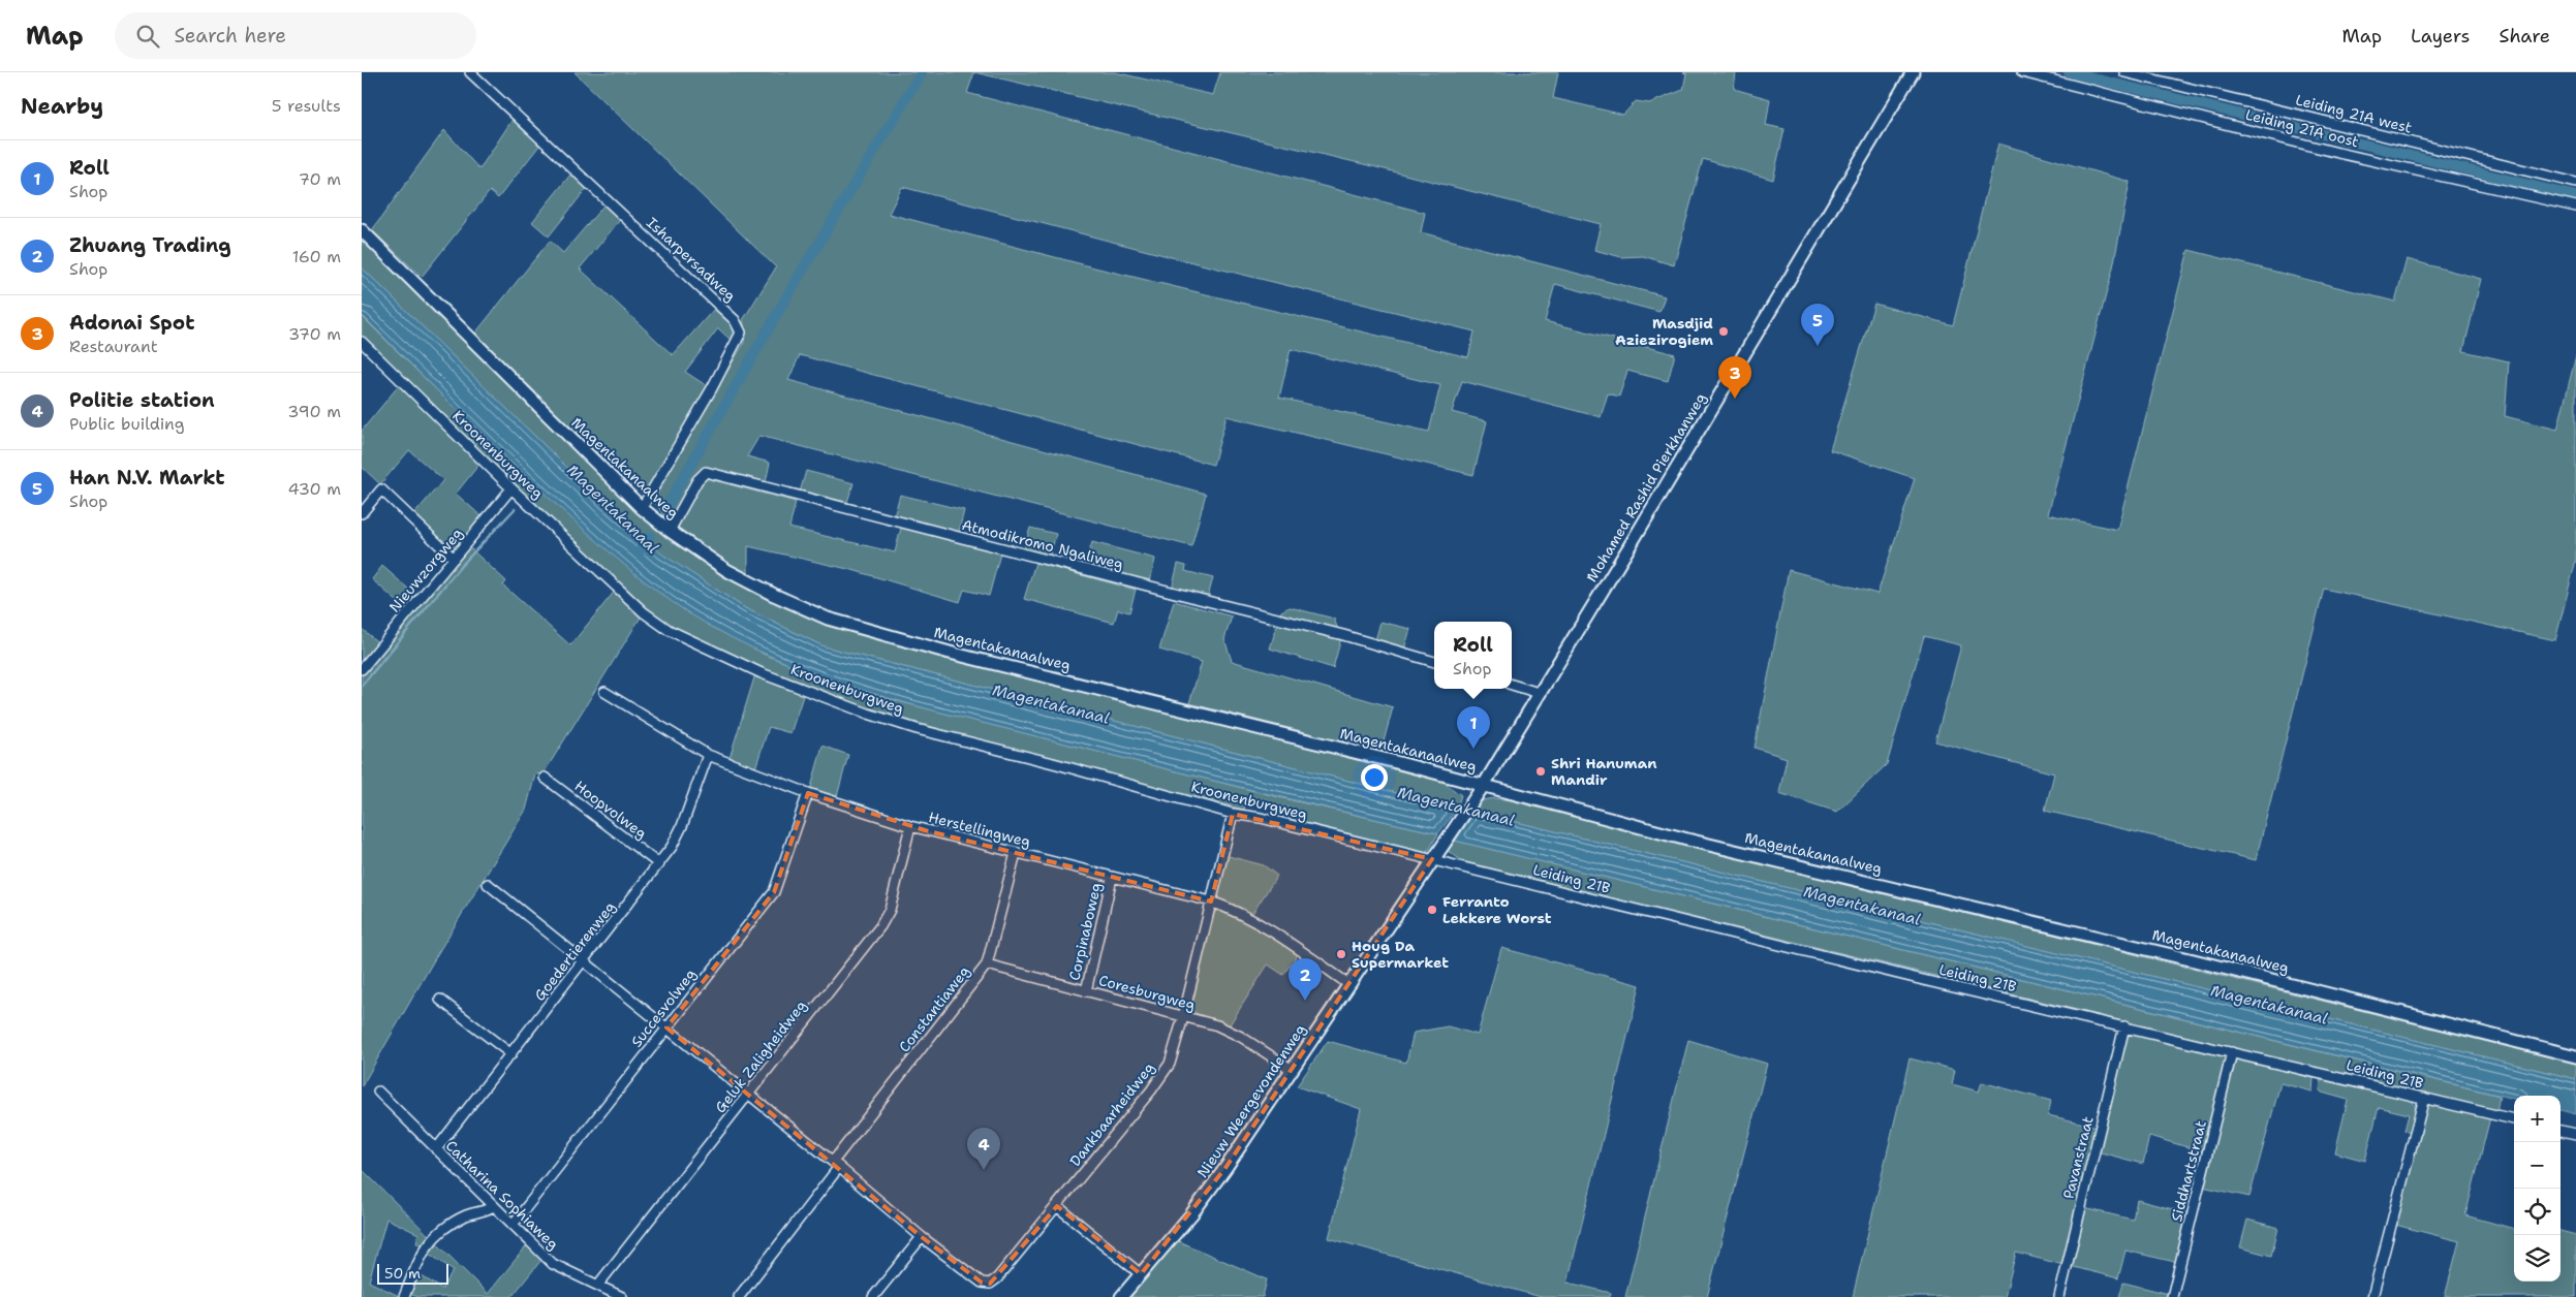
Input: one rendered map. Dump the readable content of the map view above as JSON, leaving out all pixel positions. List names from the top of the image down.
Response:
{
  "streets": {
    "street": [
      "Leiding 21A west",
      "Leiding 21A oost",
      "Isharpersadweg",
      "Kroonenburgweg",
      "Magentakanaalweg",
      "Mohamed Rashid Pierkhanweg",
      "Atmodikromo Ngaliweg",
      "Nieuwzorgweg",
      "Hoopvolweg",
      "Herstellingweg",
      "Leiding 21B",
      "Corpinaboweg",
      "Goedertierenweg",
      "Coresburgweg",
      "Succesvolweg",
      "Constantiaweg",
      "Geluk Zaligheidweg",
      "Nieuw Weergevondenweg",
      "Dankbaarheidweg",
      "Pavanstraat",
      "Siddhartstraat",
      "Catharina Sophiaweg"
    ]
  },
  "crossings": [
    ["Isharpersadweg", "Magentakanaalweg"],
    ["Kroonenburgweg", "Nieuwzorgweg"],
    ["Kroonenburgweg", "Leiding 21B"],
    ["Kroonenburgweg", "Nieuw Weergevondenweg"],
    ["Kroonenburgweg", "Dankbaarheidweg"],
    ["Magentakanaalweg", "Mohamed Rashid Pierkhanweg"],
    ["Magentakanaalweg", "Atmodikromo Ngaliweg"],
    ["Magentakanaalweg", "Nieuw Weergevondenweg"],
    ["Mohamed Rashid Pierkhanweg", "Nieuw Weergevondenweg"],
    ["Hoopvolweg", "Goedertierenweg"],
    ["Herstellingweg", "Corpinaboweg"],
    ["Herstellingweg", "Goedertierenweg"],
    ["Herstellingweg", "Succesvolweg"],
    ["Herstellingweg", "Constantiaweg"],
    ["Herstellingweg", "Geluk Zaligheidweg"],
    ["Herstellingweg", "Nieuw Weergevondenweg"],
    ["Herstellingweg", "Dankbaarheidweg"],
    ["Leiding 21B", "Nieuw Weergevondenweg"],
    ["Leiding 21B", "Pavanstraat"],
    ["Leiding 21B", "Siddhartstraat"],
    ["Corpinaboweg", "Coresburgweg"],
    ["Goedertierenweg", "Catharina Sophiaweg"],
    ["Coresburgweg", "Constantiaweg"],
    ["Coresburgweg", "Nieuw Weergevondenweg"],
    ["Coresburgweg", "Dankbaarheidweg"],
    ["Succesvolweg", "Catharina Sophiaweg"],
    ["Geluk Zaligheidweg", "Catharina Sophiaweg"]
  ],
  "water": ["Magentakanaal"],
  "places": [
    "Masdjid Aziezirogiem",
    "Shri Hanuman Mandir",
    "Ferranto Lekkere Worst",
    "Houg Da Supermarket"
  ],
  "scale_bar": "50 m",
  "page": {
    "header": "Map",
    "search": "Search here",
    "nav": ["Map", "Layers", "Share"],
    "heading": ["Nearby", "5 results"],
    "list": [
      {
        "mark": "1",
        "name": "Roll",
        "note": "Shop",
        "value": "70 m"
      },
      {
        "mark": "2",
        "name": "Zhuang Trading",
        "note": "Shop",
        "value": "160 m"
      },
      {
        "mark": "3",
        "name": "Adonai Spot",
        "note": "Restaurant",
        "value": "370 m"
      },
      {
        "mark": "4",
        "name": "Politie station",
        "note": "Public building",
        "value": "390 m"
      },
      {
        "mark": "5",
        "name": "Han N.V. Markt",
        "note": "Shop",
        "value": "430 m"
      }
    ],
    "pins": [
      "5",
      "3",
      "1",
      "2",
      "4"
    ],
    "popup": ["Roll", "Shop"],
    "map_buttons": ["+", "−"],
    "scale": "50 m"
  }
}
